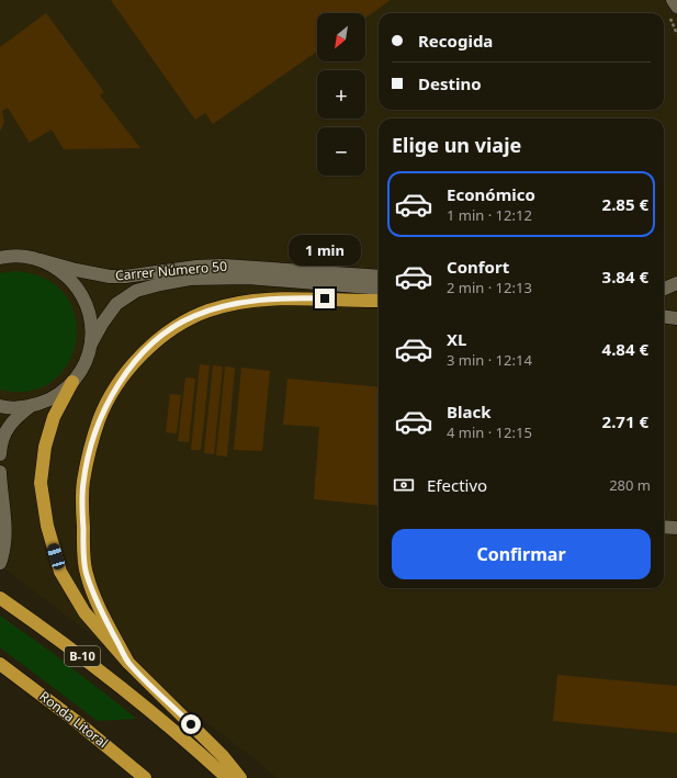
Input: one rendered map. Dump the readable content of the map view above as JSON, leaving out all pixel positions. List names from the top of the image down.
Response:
{
  "streets": {
    "highway": ["B-10", "Ronda Litoral"],
    "street": ["Carrer Número 50"]
  },
  "north": "bottom left",
  "page": {
    "map_buttons": ["+", "−"],
    "banner": ["Recogida", "Destino"],
    "heading": "Elige un viaje",
    "list": [
      {
        "name": "Económico",
        "note": "1 min · 12:12",
        "value": "2.85 €"
      },
      {
        "name": "Confort",
        "note": "2 min · 12:13",
        "value": "3.84 €"
      },
      {
        "name": "XL",
        "note": "3 min · 12:14",
        "value": "4.84 €"
      },
      {
        "name": "Black",
        "note": "4 min · 12:15",
        "value": "2.71 €"
      }
    ],
    "bubble": "1 min",
    "pay": ["Efectivo", "280 m"],
    "buttons": "Confirmar"
  }
}
